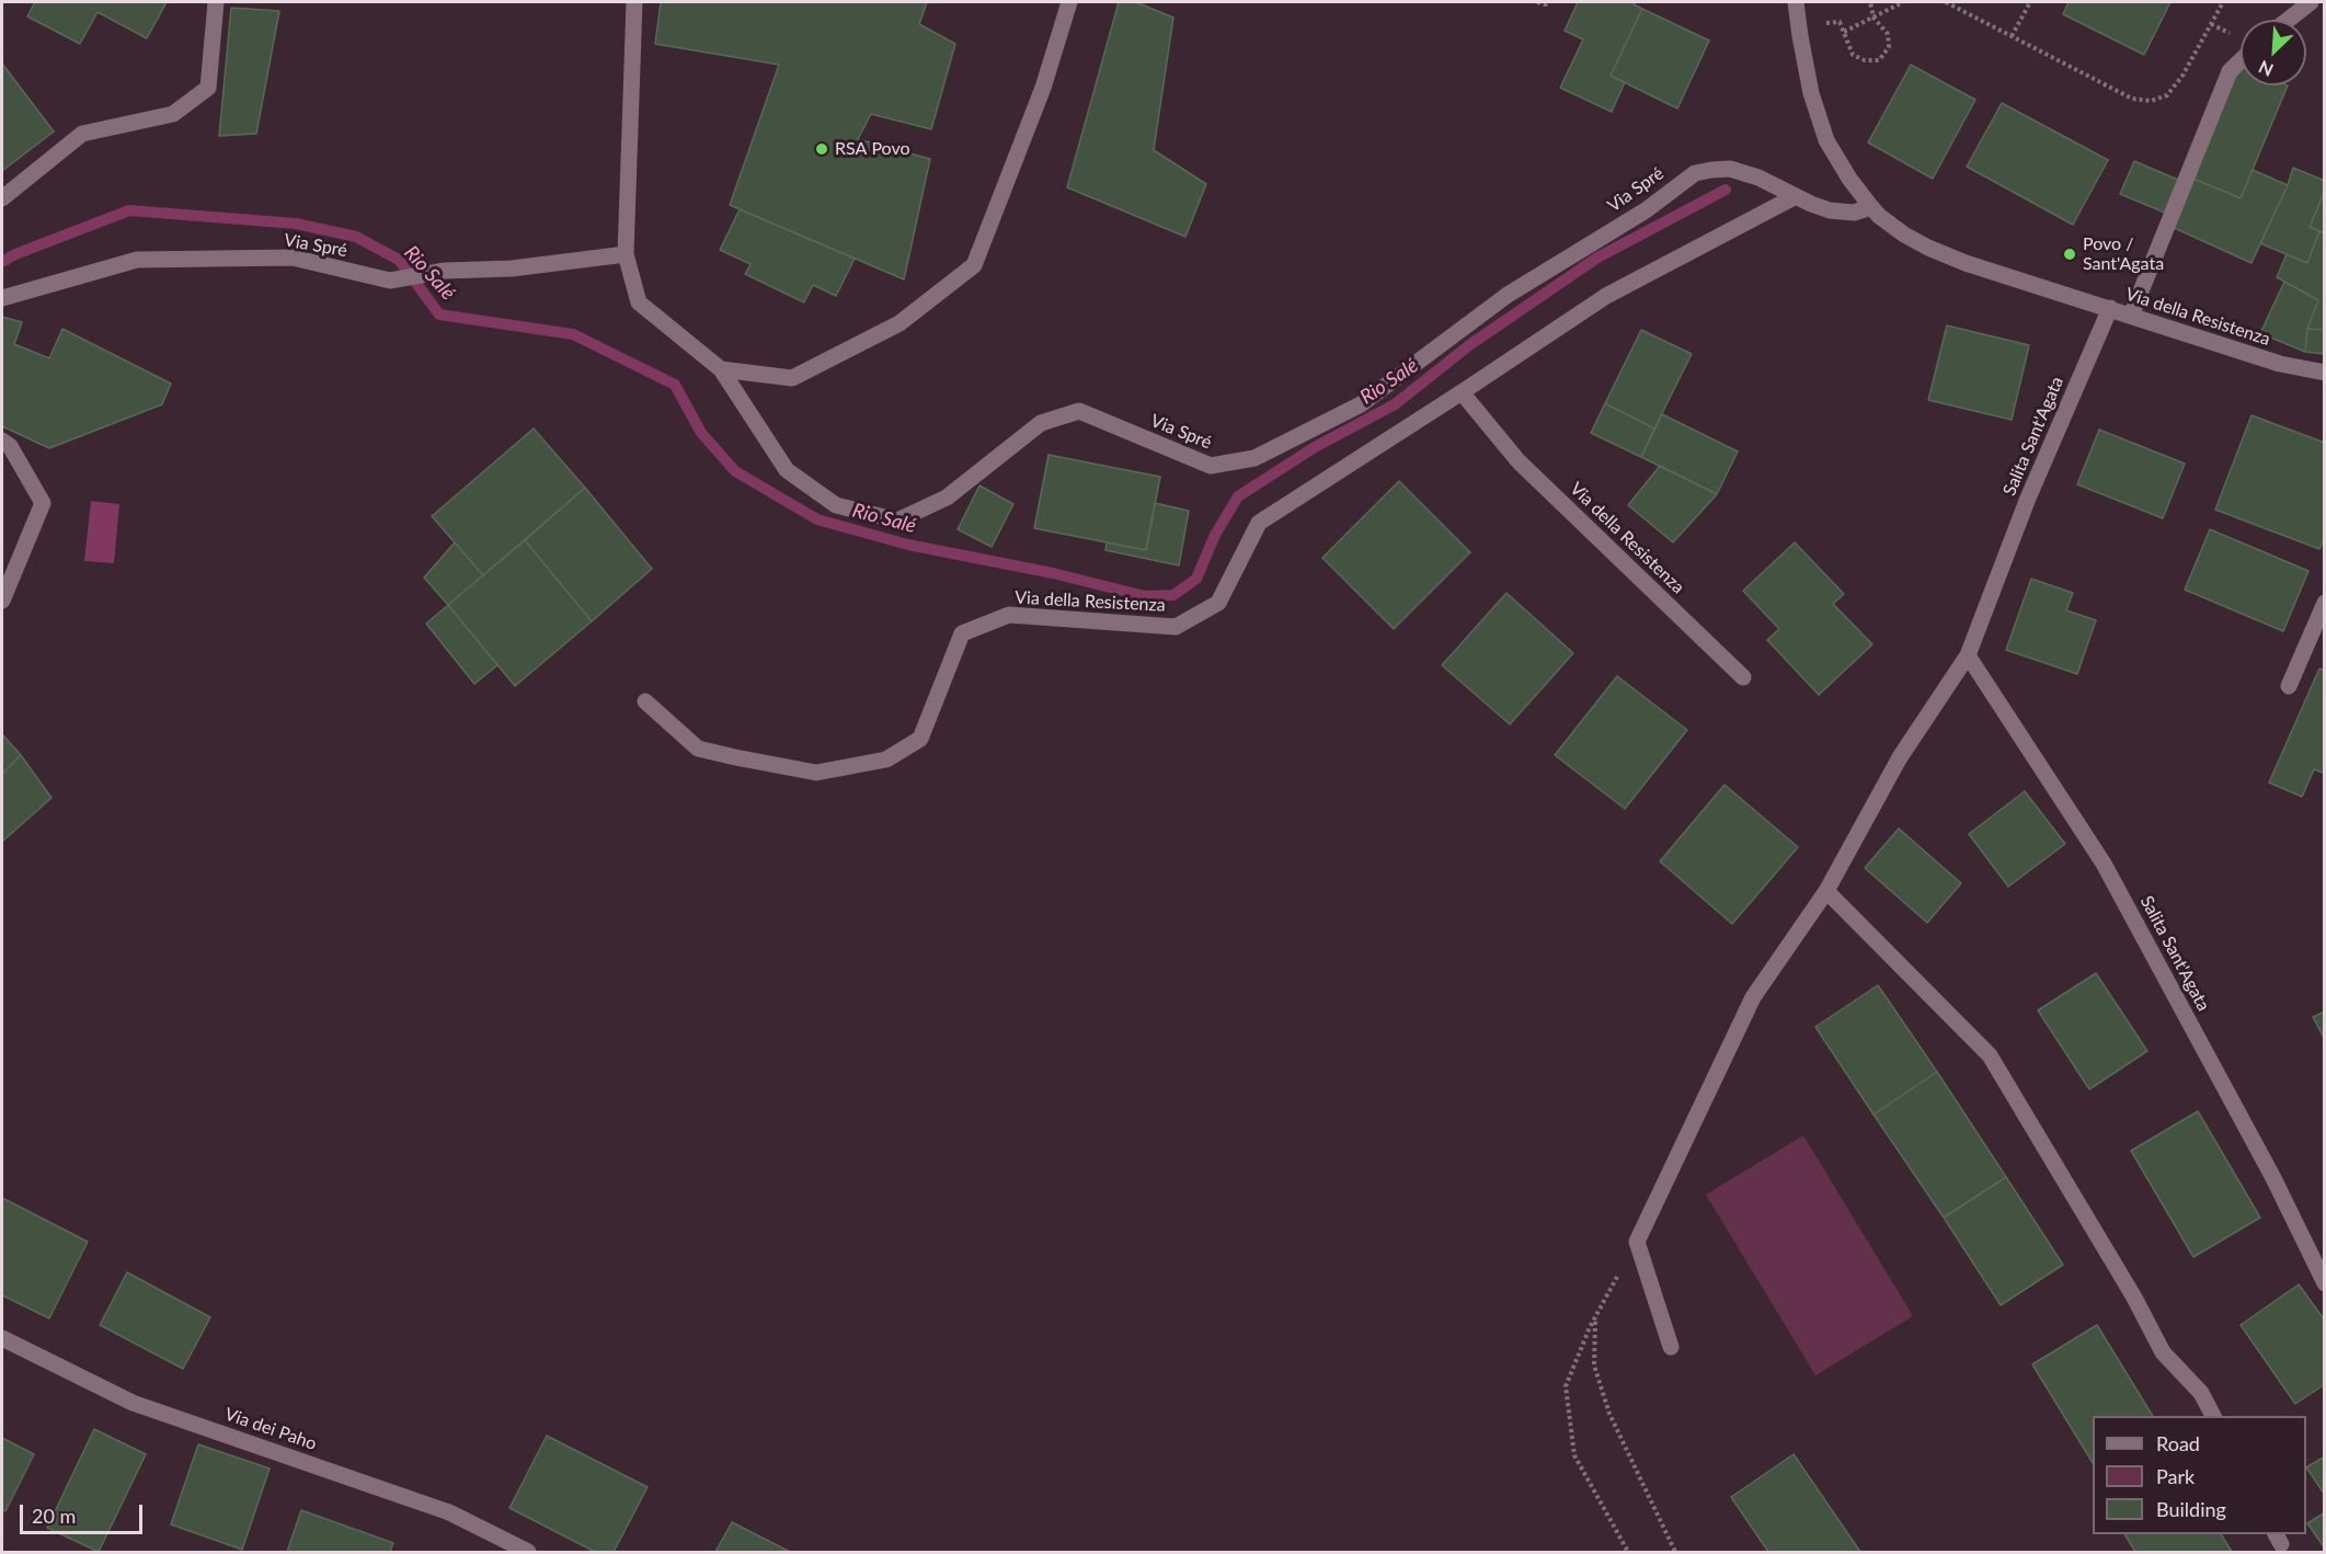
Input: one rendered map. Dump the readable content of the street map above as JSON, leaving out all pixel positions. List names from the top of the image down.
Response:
{
  "streets": {
    "street": [
      "Via Spré",
      "Via della Resistenza",
      "Salita Sant'Agata",
      "Via dei Paho"
    ]
  },
  "crossings": [
    ["Via Spré", "Via della Resistenza"],
    ["Via della Resistenza", "Salita Sant'Agata"]
  ],
  "water": ["Rio Salé"],
  "places": ["RSA Povo", "Povo / Sant'Agata"],
  "legend": ["Road", "Park", "Building"],
  "scale_bar": "20 m",
  "north": "bottom left"
}
